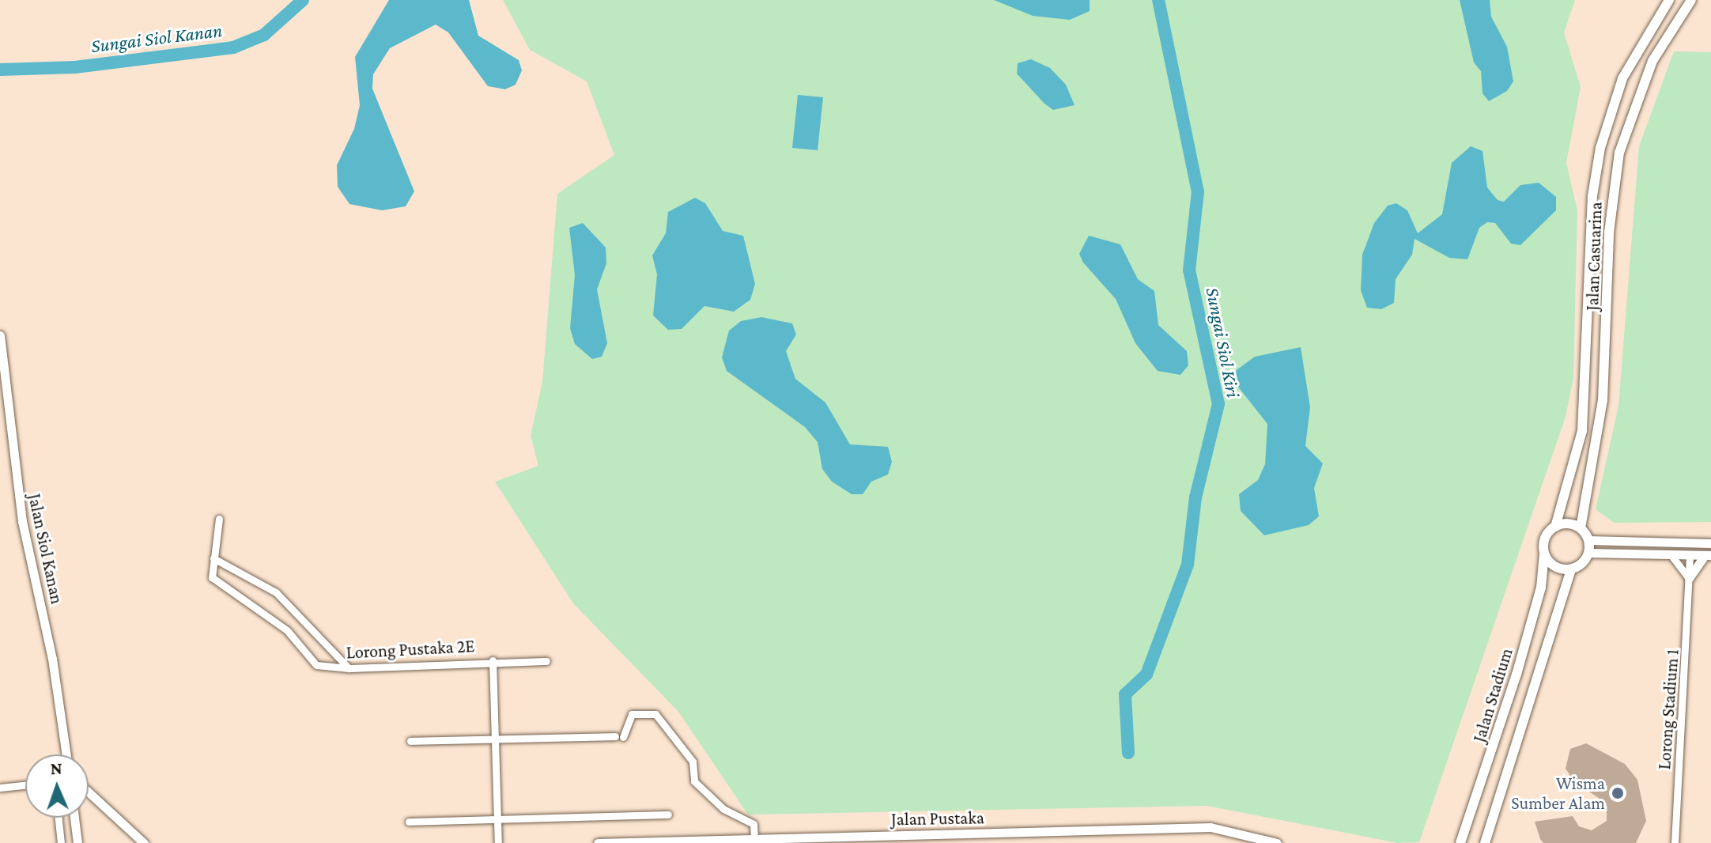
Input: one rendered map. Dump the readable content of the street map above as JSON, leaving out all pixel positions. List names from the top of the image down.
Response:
{
  "streets": {
    "main road": ["Jalan Casuarina", "Jalan Stadium"],
    "street": [
      "Jalan Siol Kanan",
      "Lorong Pustaka 2E",
      "Lorong Stadium 1",
      "Jalan Pustaka"
    ]
  },
  "crossings": [
    ["Jalan Casuarina", "Jalan Stadium"]
  ],
  "water": ["Sungai Siol Kanan", "Sungai Siol Kiri"],
  "places": ["Wisma Sumber Alam"],
  "north": "top"
}
